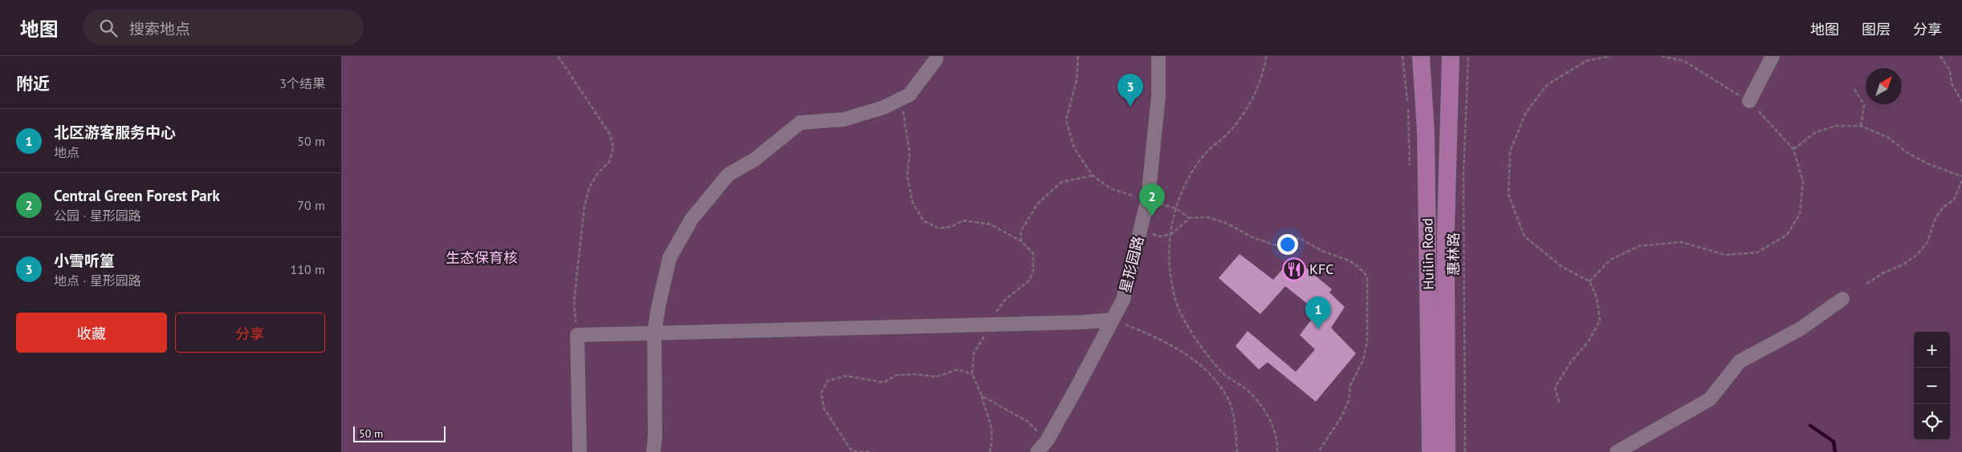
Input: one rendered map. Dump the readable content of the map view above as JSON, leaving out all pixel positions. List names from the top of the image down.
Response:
{
  "streets": {
    "main road": ["Huilin Road"],
    "street": ["星形园路"],
    "path": ["惠林路"]
  },
  "parks": ["生态保育核"],
  "places": {
    "restaurant": ["KFC"]
  },
  "scale_bar": "50 m",
  "north": "top right",
  "page": {
    "header": "地图",
    "search": "搜索地点",
    "nav": ["地图", "图层", "分享"],
    "heading": ["附近", "3个结果"],
    "pins": ["3", "2", "1"],
    "list": [
      {
        "mark": "1",
        "name": "北区游客服务中心",
        "note": "地点",
        "value": "50 m"
      },
      {
        "mark": "2",
        "name": "Central Green Forest Park",
        "note": "公园 · 星形园路",
        "value": "70 m"
      },
      {
        "mark": "3",
        "name": "小雪听篁",
        "note": "地点 · 星形园路",
        "value": "110 m"
      }
    ],
    "buttons": ["收藏", "分享"],
    "map_buttons": ["+", "−"],
    "scale": "50 m"
  }
}
